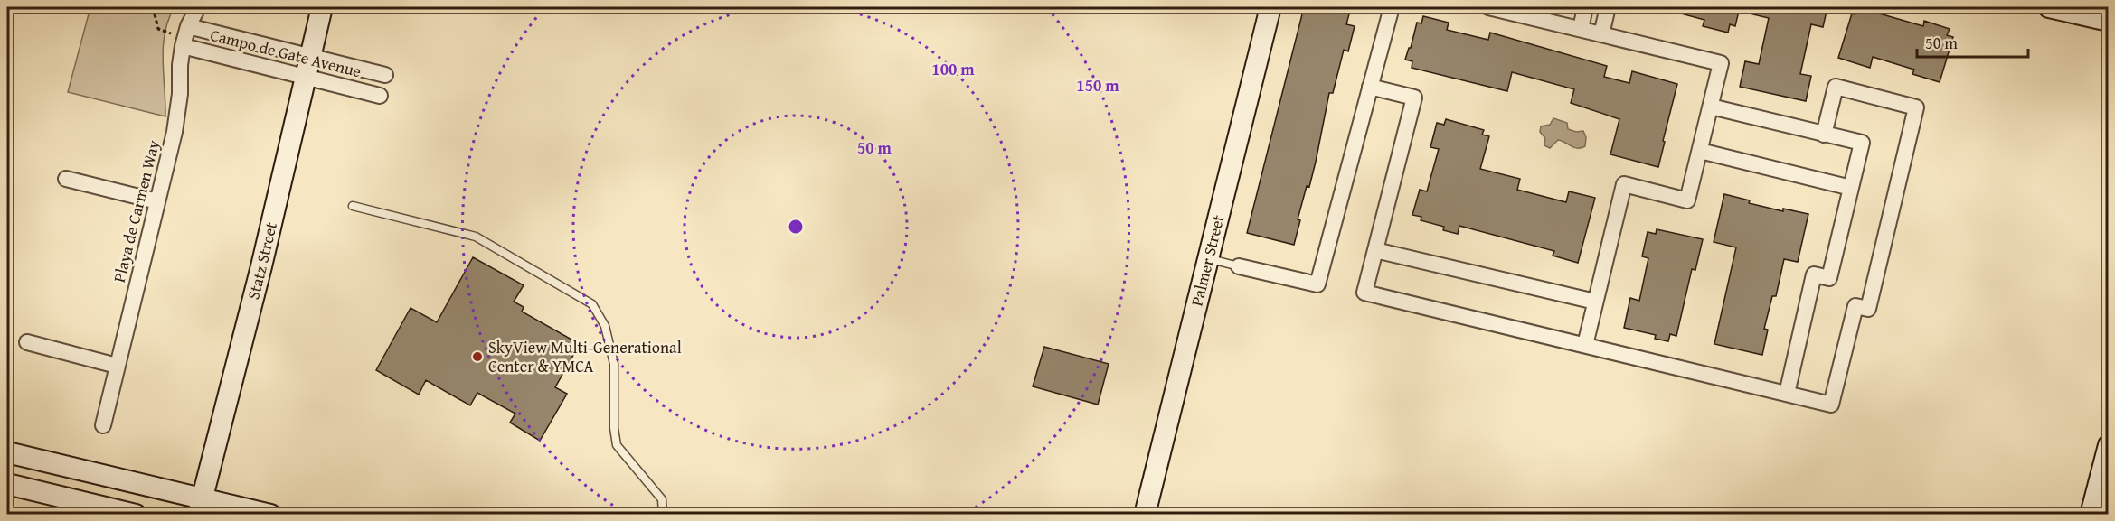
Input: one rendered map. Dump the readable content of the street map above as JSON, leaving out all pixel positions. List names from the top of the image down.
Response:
{
  "streets": {
    "street": [
      "Campo de Gate Avenue",
      "Playa de Carmen Way",
      "Statz Street",
      "Palmer Street"
    ]
  },
  "crossings": [
    ["Campo de Gate Avenue", "Playa de Carmen Way"],
    ["Campo de Gate Avenue", "Statz Street"]
  ],
  "places": ["SkyView Multi-Generational Center & YMCA"],
  "scale_bar": "50 m",
  "rings": ["100 m", "150 m", "50 m"]
}
